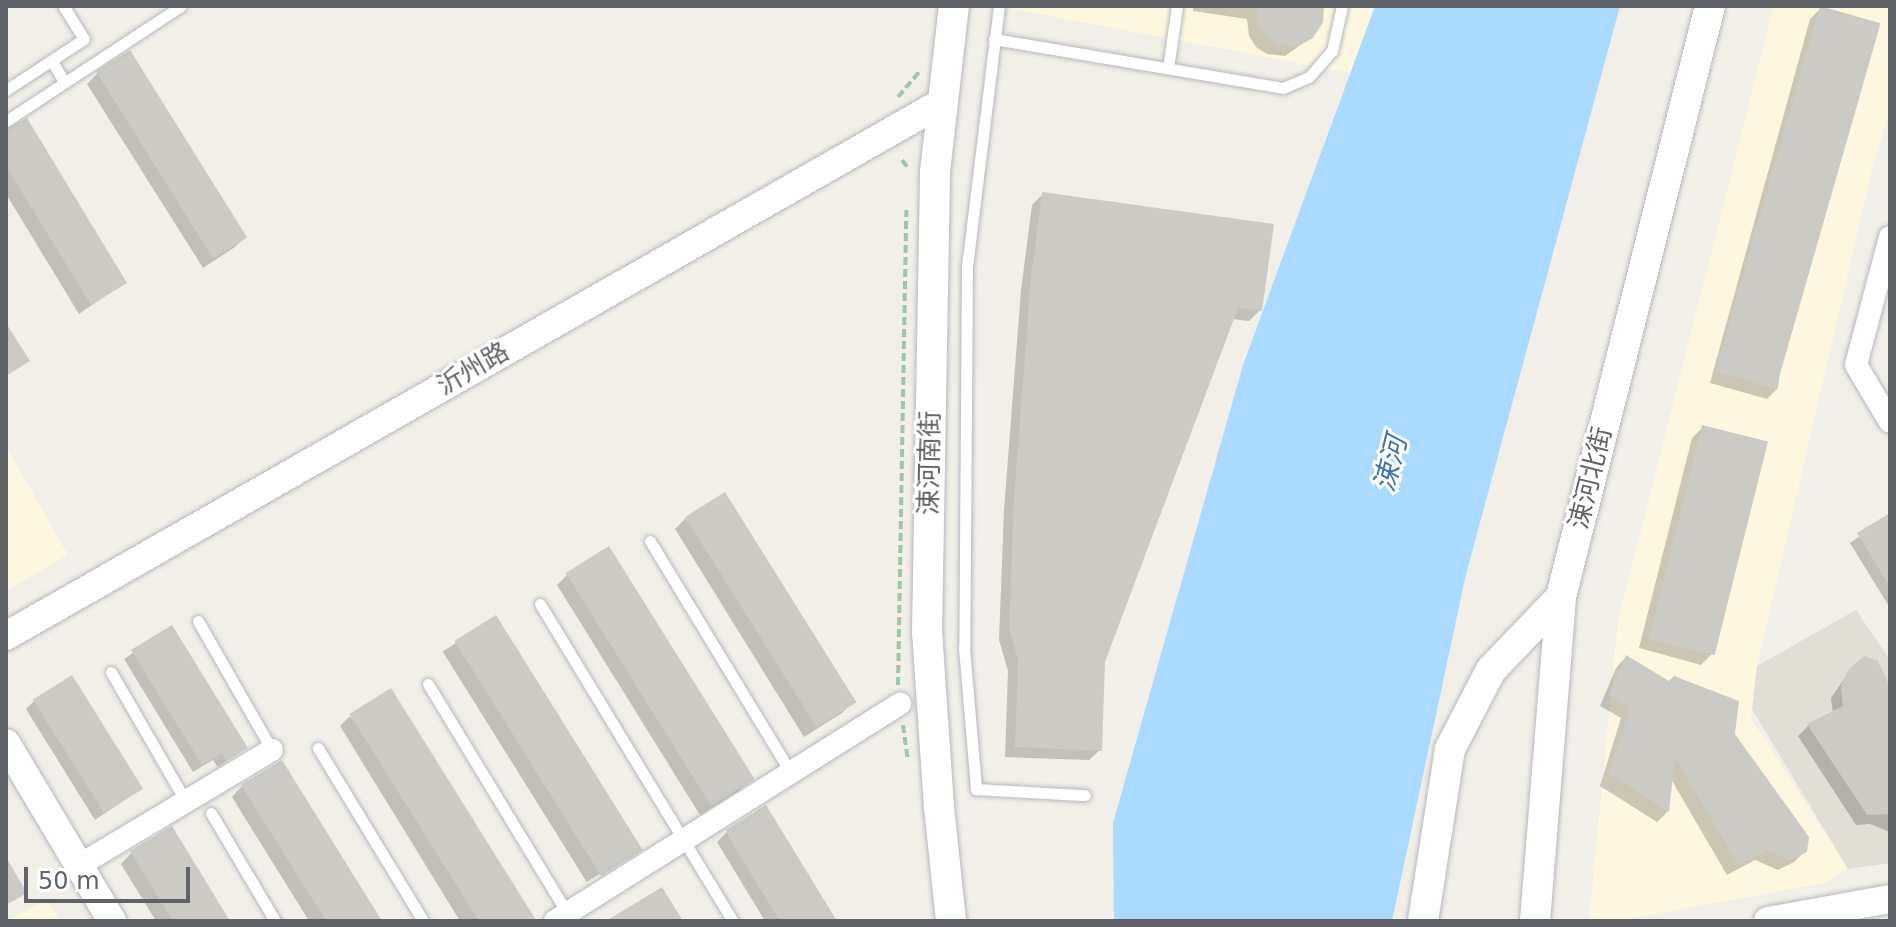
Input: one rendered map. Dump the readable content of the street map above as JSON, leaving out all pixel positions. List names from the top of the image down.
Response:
{
  "streets": {
    "main road": ["涑河南街", "涑河北街"],
    "street": ["沂州路"]
  },
  "crossings": [
    ["沂州路", "涑河南街"]
  ],
  "water": ["涑河"],
  "scale_bar": "50 m"
}
